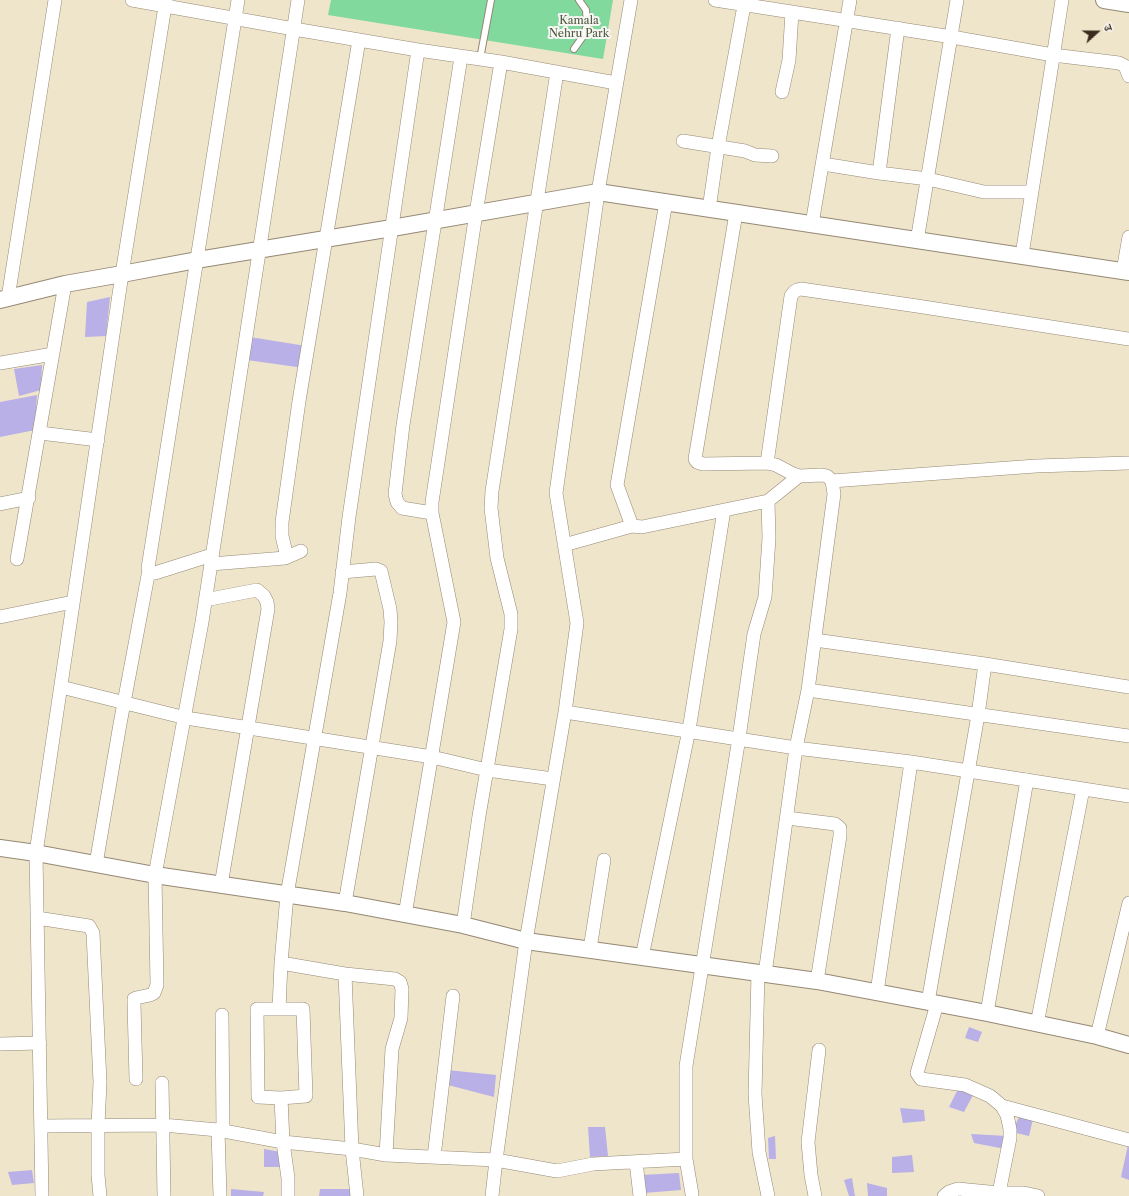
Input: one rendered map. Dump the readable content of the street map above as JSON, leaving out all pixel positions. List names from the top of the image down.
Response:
{
  "parks": ["Kamala Nehru Park"],
  "north": "right"
}
